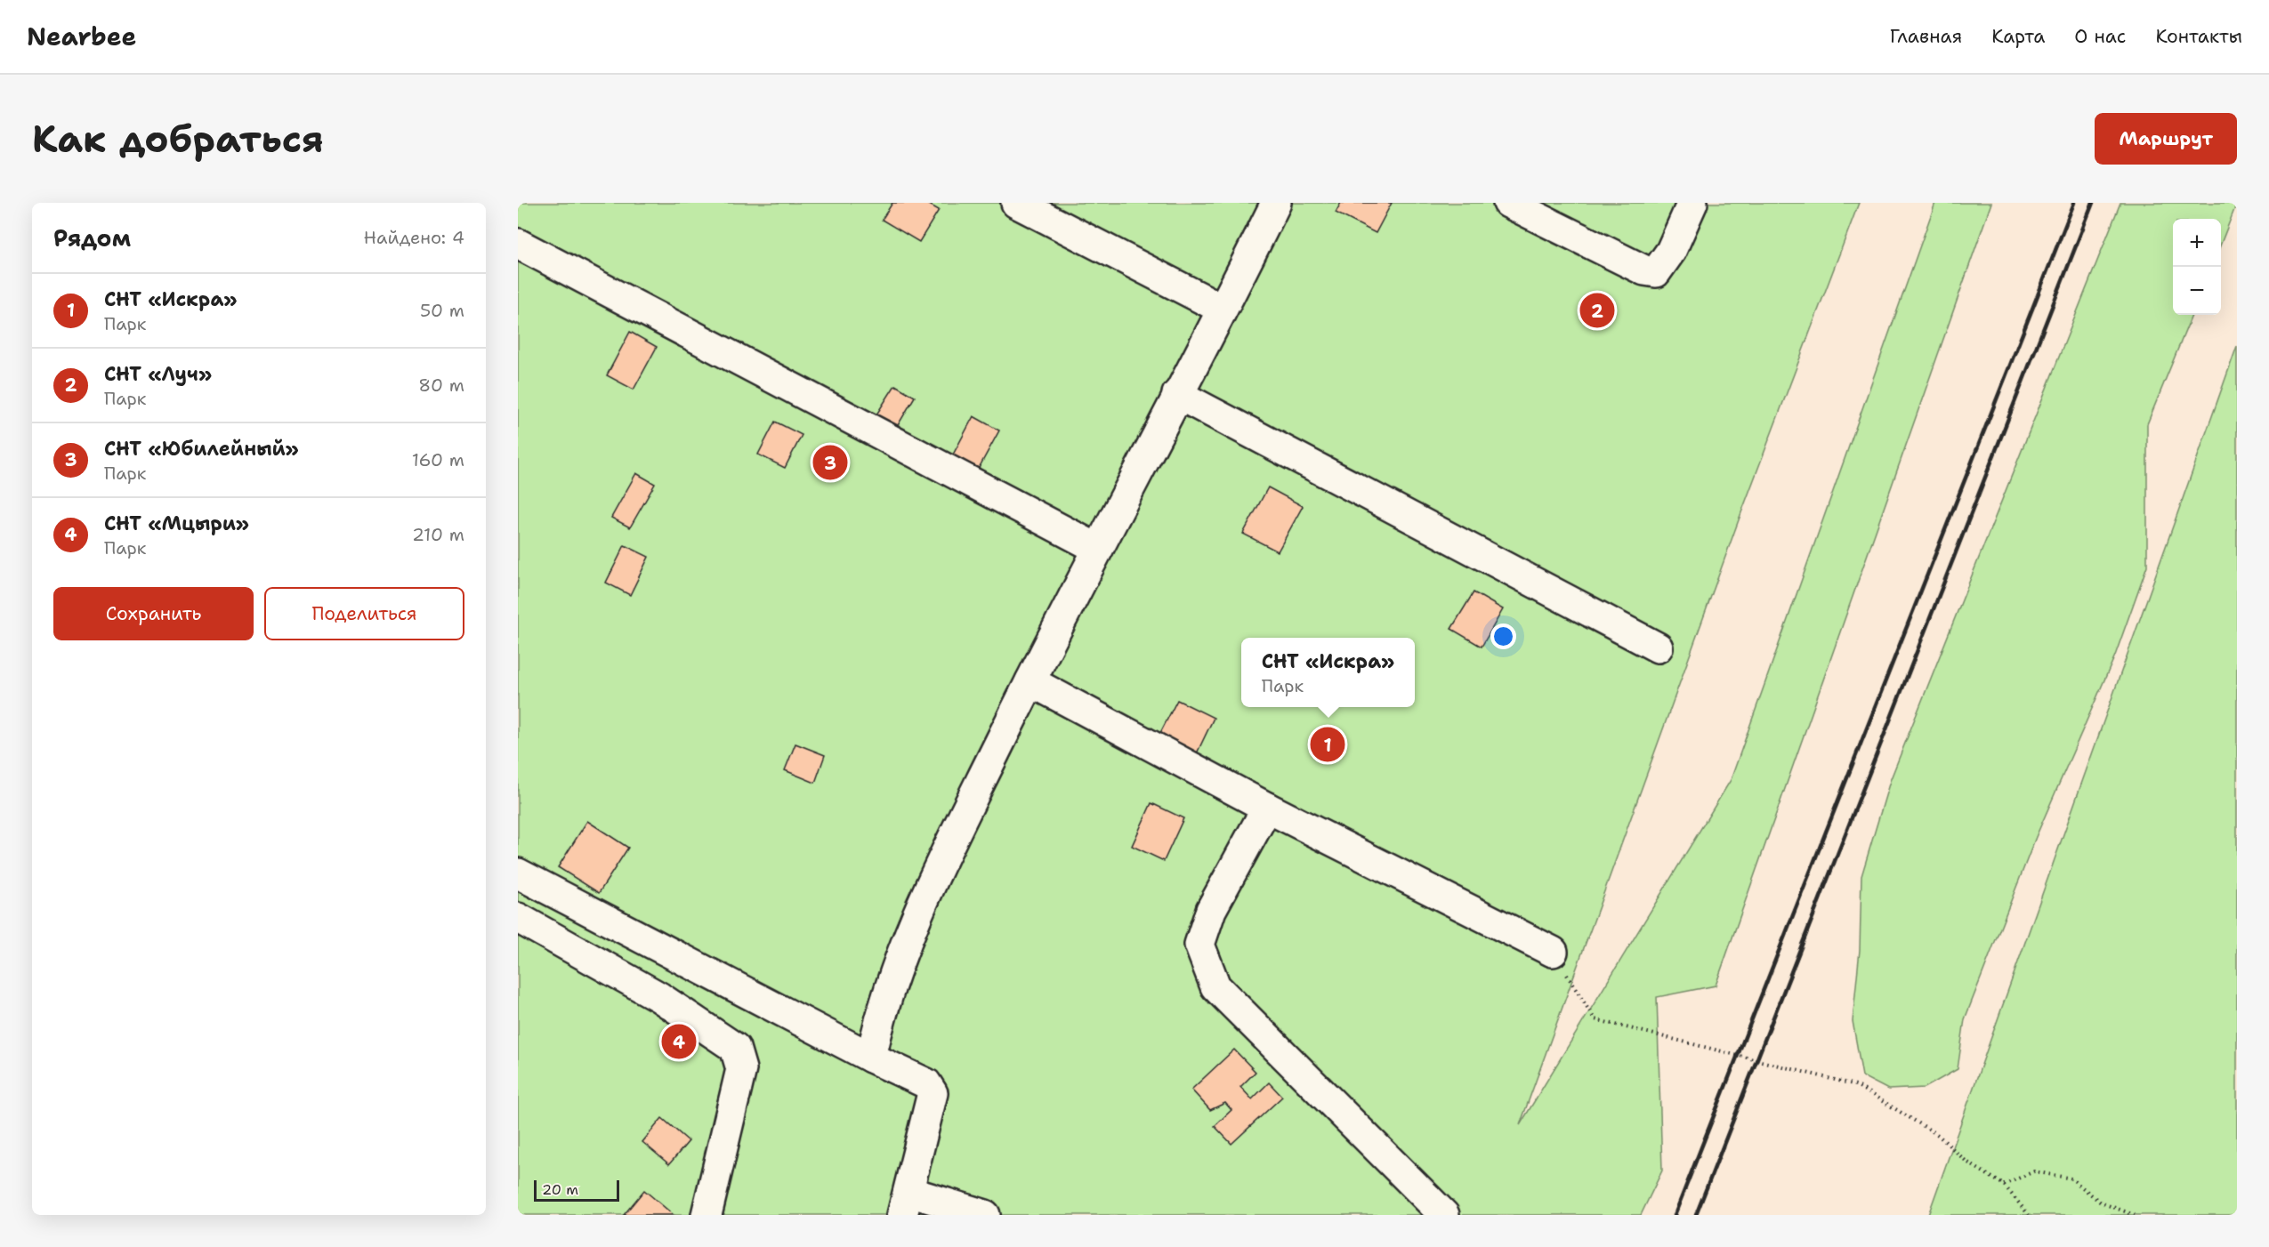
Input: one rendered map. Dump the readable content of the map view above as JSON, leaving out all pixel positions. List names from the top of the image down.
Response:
{
  "scale_bar": "20 m",
  "page": {
    "header": "Nearbee",
    "nav": [
      "Главная",
      "Карта",
      "О нас",
      "Контакты"
    ],
    "buttons": [
      "Маршрут",
      ["Сохранить", "Поделиться"]
    ],
    "title": "Как добраться",
    "heading": ["Рядом", "Найдено: 4"],
    "map_buttons": ["+", "−"],
    "list": [
      {
        "mark": "1",
        "name": "СНТ «Искра»",
        "note": "Парк",
        "value": "50 m"
      },
      {
        "mark": "2",
        "name": "СНТ «Луч»",
        "note": "Парк",
        "value": "80 m"
      },
      {
        "mark": "3",
        "name": "СНТ «Юбилейный»",
        "note": "Парк",
        "value": "160 m"
      },
      {
        "mark": "4",
        "name": "СНТ «Мцыри»",
        "note": "Парк",
        "value": "210 m"
      }
    ],
    "pins": [
      "2",
      "3",
      "1",
      "4"
    ],
    "popup": ["СНТ «Искра»", "Парк"],
    "scale": "20 m"
  }
}
